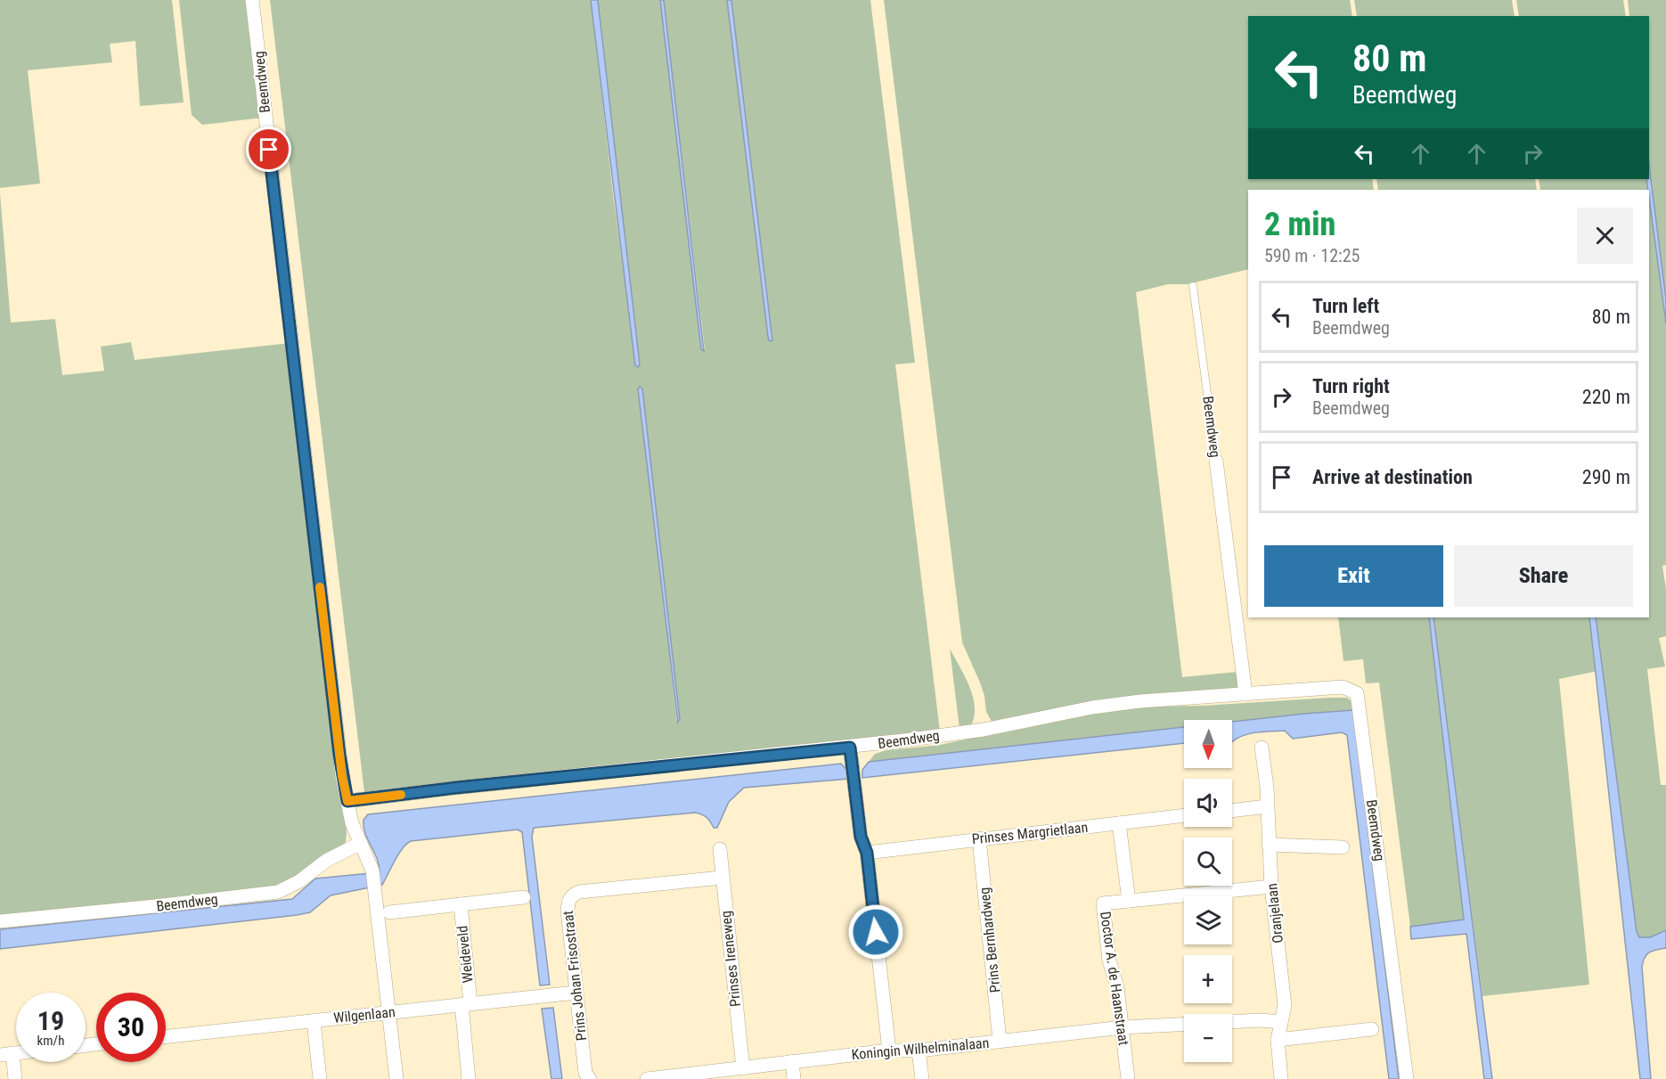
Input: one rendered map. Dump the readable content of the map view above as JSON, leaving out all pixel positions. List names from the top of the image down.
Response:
{
  "streets": {
    "street": [
      "Beemdweg",
      "Prinses Margrietlaan",
      "Oranjelaan",
      "Prins Bernhardweg",
      "Weideveld",
      "Prinses Ireneweg",
      "Prins Johan Frisostraat",
      "Doctor A. de Haanstraat",
      "Wilgenlaan",
      "Koningin Wilhelminalaan"
    ]
  },
  "crossings": [
    ["Beemdweg", "Wilgenlaan"],
    ["Prinses Margrietlaan", "Prins Bernhardweg"],
    ["Oranjelaan", "Koningin Wilhelminalaan"],
    ["Prins Bernhardweg", "Koningin Wilhelminalaan"],
    ["Weideveld", "Wilgenlaan"],
    ["Prinses Ireneweg", "Prins Johan Frisostraat"],
    ["Prinses Ireneweg", "Koningin Wilhelminalaan"],
    ["Prins Johan Frisostraat", "Wilgenlaan"],
    ["Doctor A. de Haanstraat", "Koningin Wilhelminalaan"]
  ],
  "north": "bottom",
  "page": {
    "turn": ["80 m", "Beemdweg"],
    "heading": ["2 min", "590 m · 12:25"],
    "list": [
      {
        "name": "Turn left",
        "note": "Beemdweg",
        "value": "80 m"
      },
      {
        "name": "Turn right",
        "note": "Beemdweg",
        "value": "220 m"
      },
      {
        "name": "Arrive at destination",
        "value": "290 m"
      }
    ],
    "buttons": ["Exit", "Share"],
    "map_buttons": ["+", "−"],
    "speed": "19 km/h",
    "limit": "30"
  }
}
